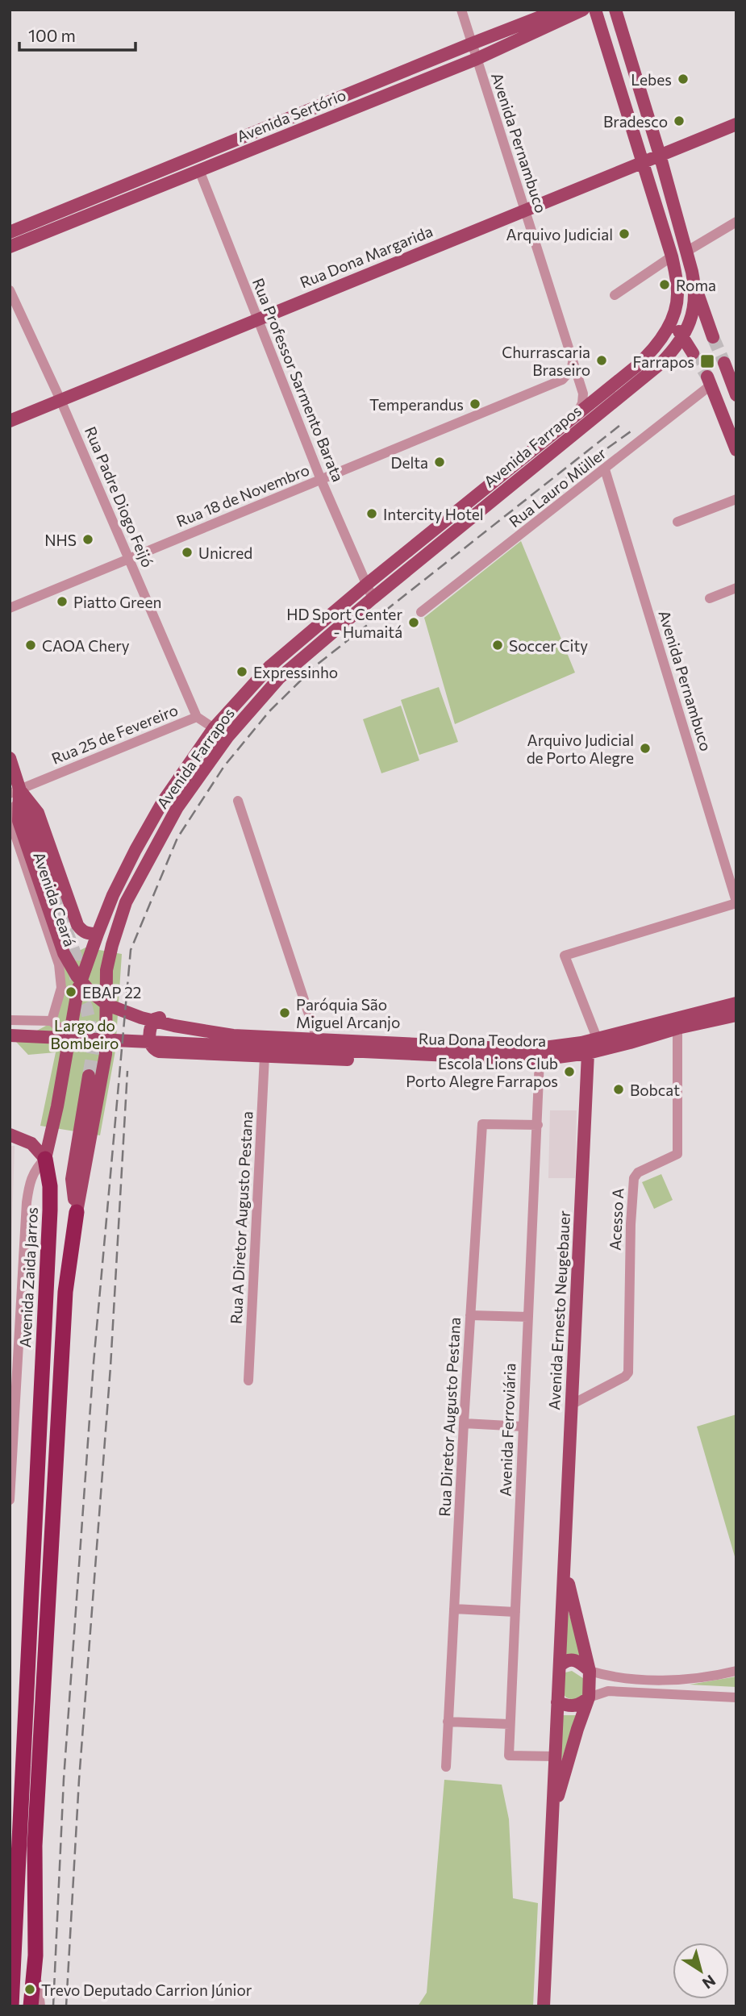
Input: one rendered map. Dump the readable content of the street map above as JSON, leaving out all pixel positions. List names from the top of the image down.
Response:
{
  "streets": {
    "highway": ["Avenida Zaida Jarros"],
    "main road": [
      "Avenida Sertório",
      "Rua Dona Margarida",
      "Avenida Farrapos",
      "Avenida Ceará",
      "Rua Dona Teodora",
      "Avenida Ernesto Neugebauer"
    ],
    "street": [
      "Avenida Pernambuco",
      "Rua Professor Sarmento Barata",
      "Rua Lauro Müller",
      "Rua 18 de Novembro",
      "Rua Padre Diogo Feijó",
      "Rua 25 de Fevereiro",
      "Rua A Diretor Augusto Pestana",
      "Acesso A",
      "Rua Diretor Augusto Pestana",
      "Avenida Ferroviária"
    ]
  },
  "crossings": [
    ["Avenida Sertório", "Avenida Pernambuco"],
    ["Avenida Sertório", "Rua Professor Sarmento Barata"],
    ["Avenida Pernambuco", "Rua Dona Margarida"],
    ["Avenida Pernambuco", "Avenida Farrapos"],
    ["Avenida Pernambuco", "Rua Lauro Müller"],
    ["Avenida Pernambuco", "Rua 18 de Novembro"],
    ["Rua Dona Margarida", "Rua Professor Sarmento Barata"],
    ["Rua Dona Margarida", "Avenida Farrapos"],
    ["Rua Dona Margarida", "Rua Padre Diogo Feijó"],
    ["Rua Professor Sarmento Barata", "Avenida Farrapos"],
    ["Rua Professor Sarmento Barata", "Rua 18 de Novembro"],
    ["Avenida Farrapos", "Rua 25 de Fevereiro"],
    ["Avenida Farrapos", "Avenida Ceará"],
    ["Avenida Farrapos", "Avenida Zaida Jarros"],
    ["Rua 18 de Novembro", "Rua Padre Diogo Feijó"],
    ["Rua Padre Diogo Feijó", "Rua 25 de Fevereiro"],
    ["Rua 25 de Fevereiro", "Avenida Ceará"],
    ["Rua Dona Teodora", "Acesso A"],
    ["Rua Dona Teodora", "Avenida Ernesto Neugebauer"],
    ["Rua Dona Teodora", "Avenida Ferroviária"],
    ["Acesso A", "Avenida Ernesto Neugebauer"],
    ["Avenida Ernesto Neugebauer", "Avenida Ferroviária"],
    ["Rua Diretor Augusto Pestana", "Avenida Ferroviária"]
  ],
  "parks": ["Largo do Bombeiro"],
  "places": {
    "other": [
      "Lebes",
      "Bradesco",
      "Arquivo Judicial",
      "Roma",
      "Churrascaria Braseiro",
      "Temperandus",
      "Delta",
      "Intercity Hotel",
      "NHS",
      "Unicred",
      "Piatto Green",
      "HD Sport Center - Humaitá",
      "CAOA Chery",
      "Soccer City",
      "Expressinho",
      "Arquivo Judicial de Porto Alegre",
      "EBAP 22",
      "Paróquia São Miguel Arcanjo",
      "Escola Lions Club Porto Alegre Farrapos",
      "Bobcat",
      "Trevo Deputado Carrion Júnior"
    ],
    "transit": ["Farrapos"]
  },
  "scale_bar": "100 m",
  "north": "bottom right"
}
